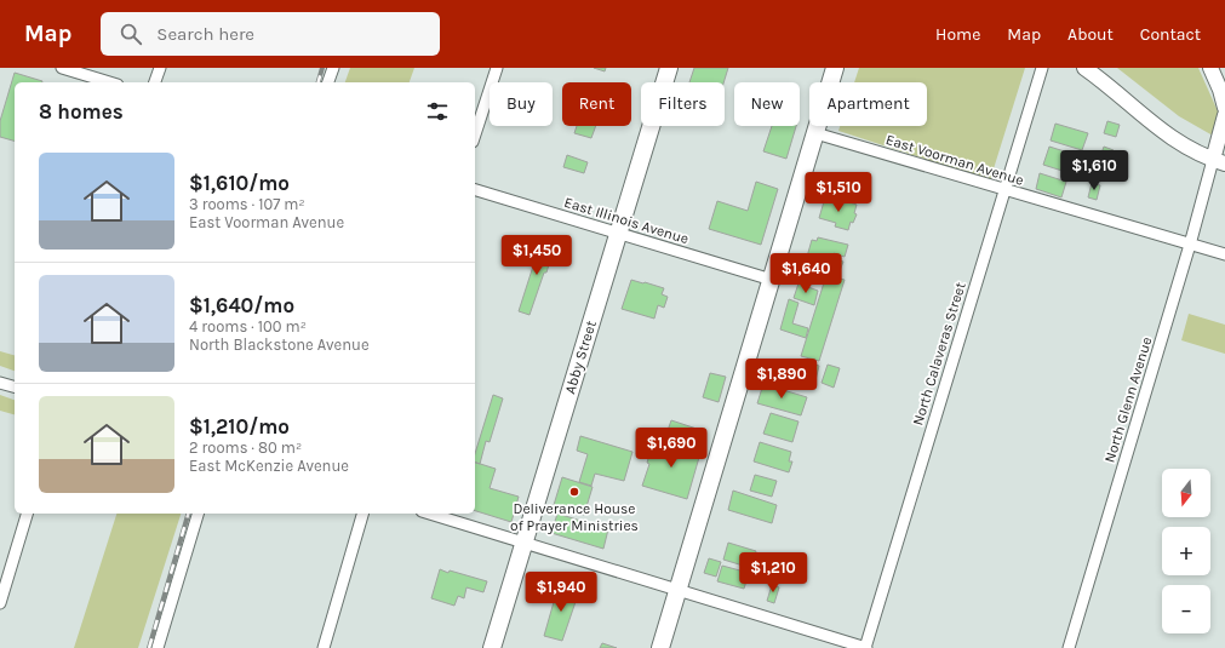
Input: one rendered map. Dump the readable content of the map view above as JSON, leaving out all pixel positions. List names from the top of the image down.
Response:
{
  "streets": {
    "main road": ["Abby Street"],
    "street": [
      "East Voorman Avenue",
      "East Illinois Avenue",
      "North Calaveras Street",
      "North Glenn Avenue"
    ]
  },
  "crossings": [
    ["East Voorman Avenue", "North Calaveras Street"],
    ["East Voorman Avenue", "North Glenn Avenue"],
    ["East Illinois Avenue", "Abby Street"]
  ],
  "places": ["Deliverance House of Prayer Ministries"],
  "north": "bottom",
  "page": {
    "header": "Map",
    "search": "Search here",
    "nav": [
      "Home",
      "Map",
      "About",
      "Contact"
    ],
    "chip": [
      "Buy",
      "Rent",
      "Filters",
      "New",
      "Apartment"
    ],
    "heading": "8 homes",
    "list": [
      {
        "name": "$1,610/mo",
        "note": "3 rooms · 107 m² · East Voorman Avenue"
      },
      {
        "name": "$1,640/mo",
        "note": "4 rooms · 100 m² · North Blackstone Avenue"
      },
      {
        "name": "$1,210/mo",
        "note": "2 rooms · 80 m² · East McKenzie Avenue"
      }
    ],
    "price": [
      "$1,610",
      "$1,510",
      "$1,450",
      "$1,640",
      "$1,890",
      "$1,690",
      "$1,210",
      "$1,940"
    ],
    "map_buttons": ["+", "−"]
  }
}
